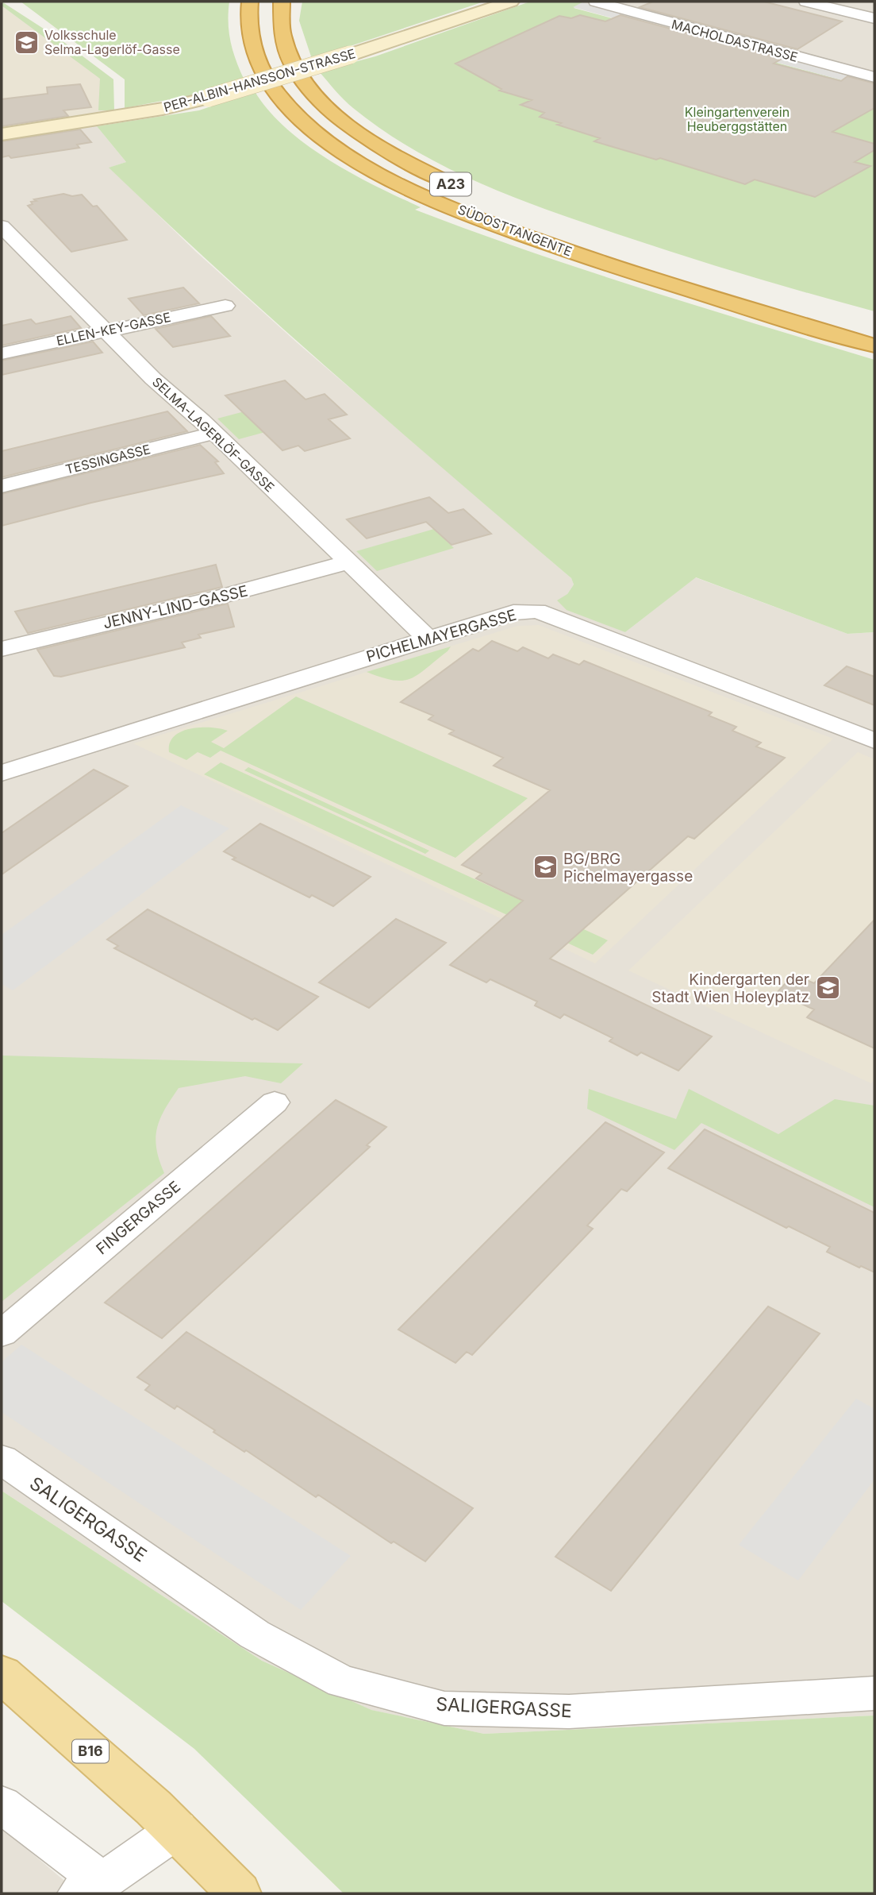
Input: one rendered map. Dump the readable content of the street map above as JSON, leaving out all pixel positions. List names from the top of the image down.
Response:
{
  "streets": {
    "highway": ["A23", "SÜDOSTTANGENTE"],
    "main road": ["B16"],
    "street": [
      "MACHOLDASTRASSE",
      "PER-ALBIN-HANSSON-STRASSE",
      "ELLEN-KEY-GASSE",
      "SELMA-LAGERLÖF-GASSE",
      "TESSINGASSE",
      "JENNY-LIND-GASSE",
      "PICHELMAYERGASSE",
      "FINGERGASSE",
      "SALIGERGASSE"
    ]
  },
  "crossings": [
    ["ELLEN-KEY-GASSE", "SELMA-LAGERLÖF-GASSE"],
    ["SELMA-LAGERLÖF-GASSE", "TESSINGASSE"],
    ["SELMA-LAGERLÖF-GASSE", "JENNY-LIND-GASSE"],
    ["SELMA-LAGERLÖF-GASSE", "PICHELMAYERGASSE"]
  ],
  "parks": ["Kleingartenverein Heuberggstätten"],
  "places": {
    "school or university": ["Volksschule Selma-Lagerlöf-Gasse", "BG/BRG Pichelmayergasse", "Kindergarten der Stadt Wien Holeyplatz"]
  }
}
